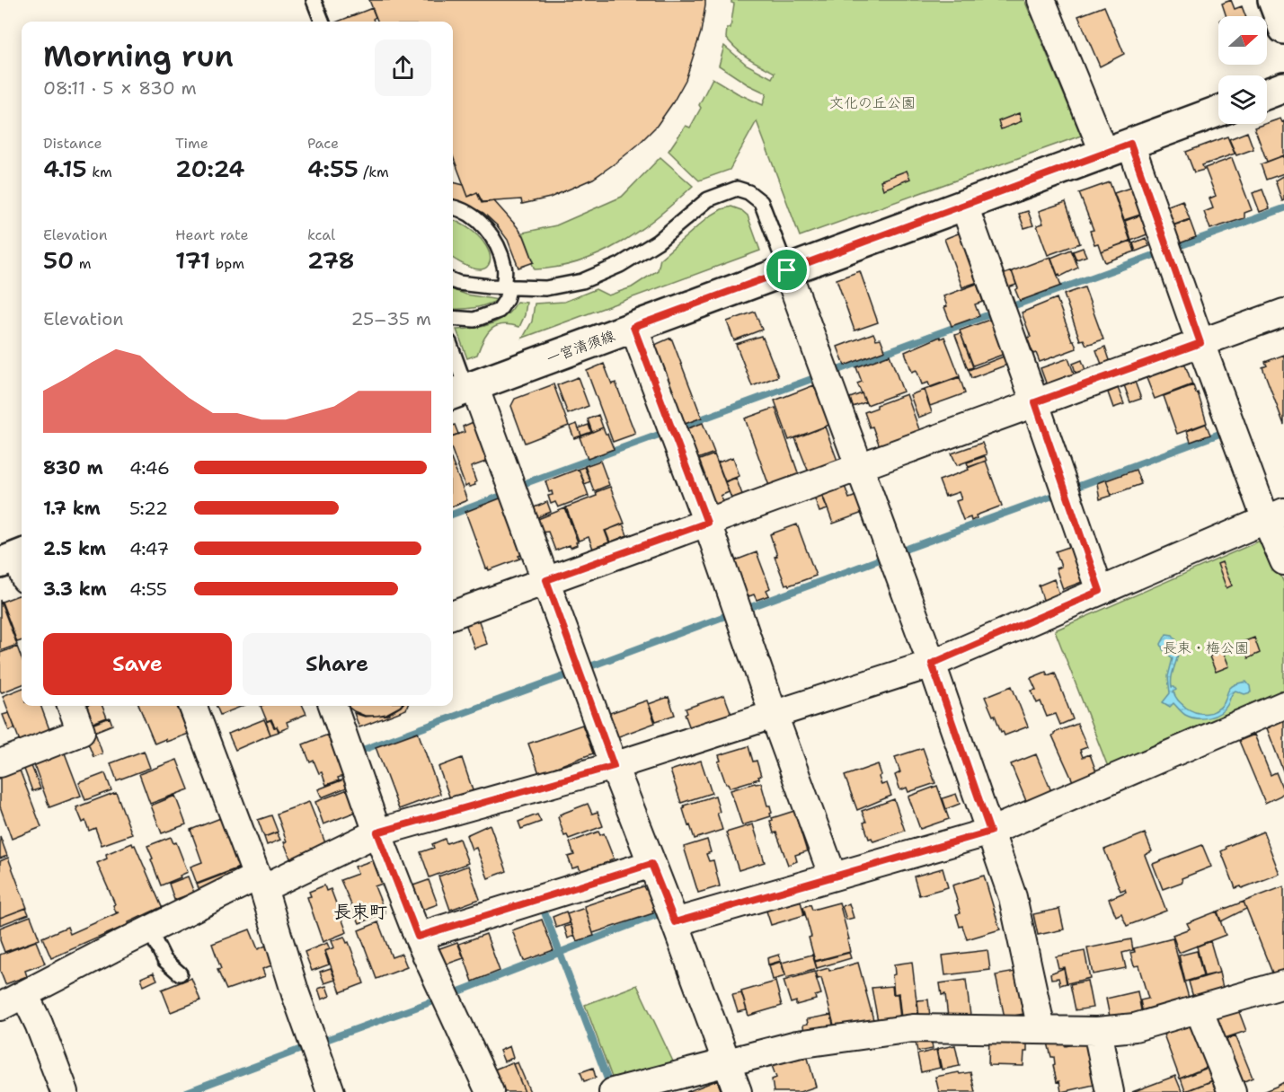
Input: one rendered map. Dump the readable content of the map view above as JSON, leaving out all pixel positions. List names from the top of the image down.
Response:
{
  "streets": {
    "main road": ["一宮清須線"]
  },
  "districts": ["長束町"],
  "parks": ["文化の丘公園", "長束・梅公園"],
  "north": "right",
  "page": {
    "heading": ["Morning run", "08:11 · 5 × 830 m"],
    "stats": [
      ["Distance", "4.15 km"],
      ["Time", "20:24"],
      ["Pace", "4:55 /km"],
      ["Elevation", "50 m"],
      ["Heart rate", "171 bpm"],
      ["kcal", "278"]
    ],
    "chart": ["Elevation", "25–35 m"],
    "list": [
      {
        "name": "830 m",
        "note": "4:46"
      },
      {
        "name": "1.7 km",
        "note": "5:22"
      },
      {
        "name": "2.5 km",
        "note": "4:47"
      },
      {
        "name": "3.3 km",
        "note": "4:55"
      }
    ],
    "buttons": ["Save", "Share"]
  }
}
